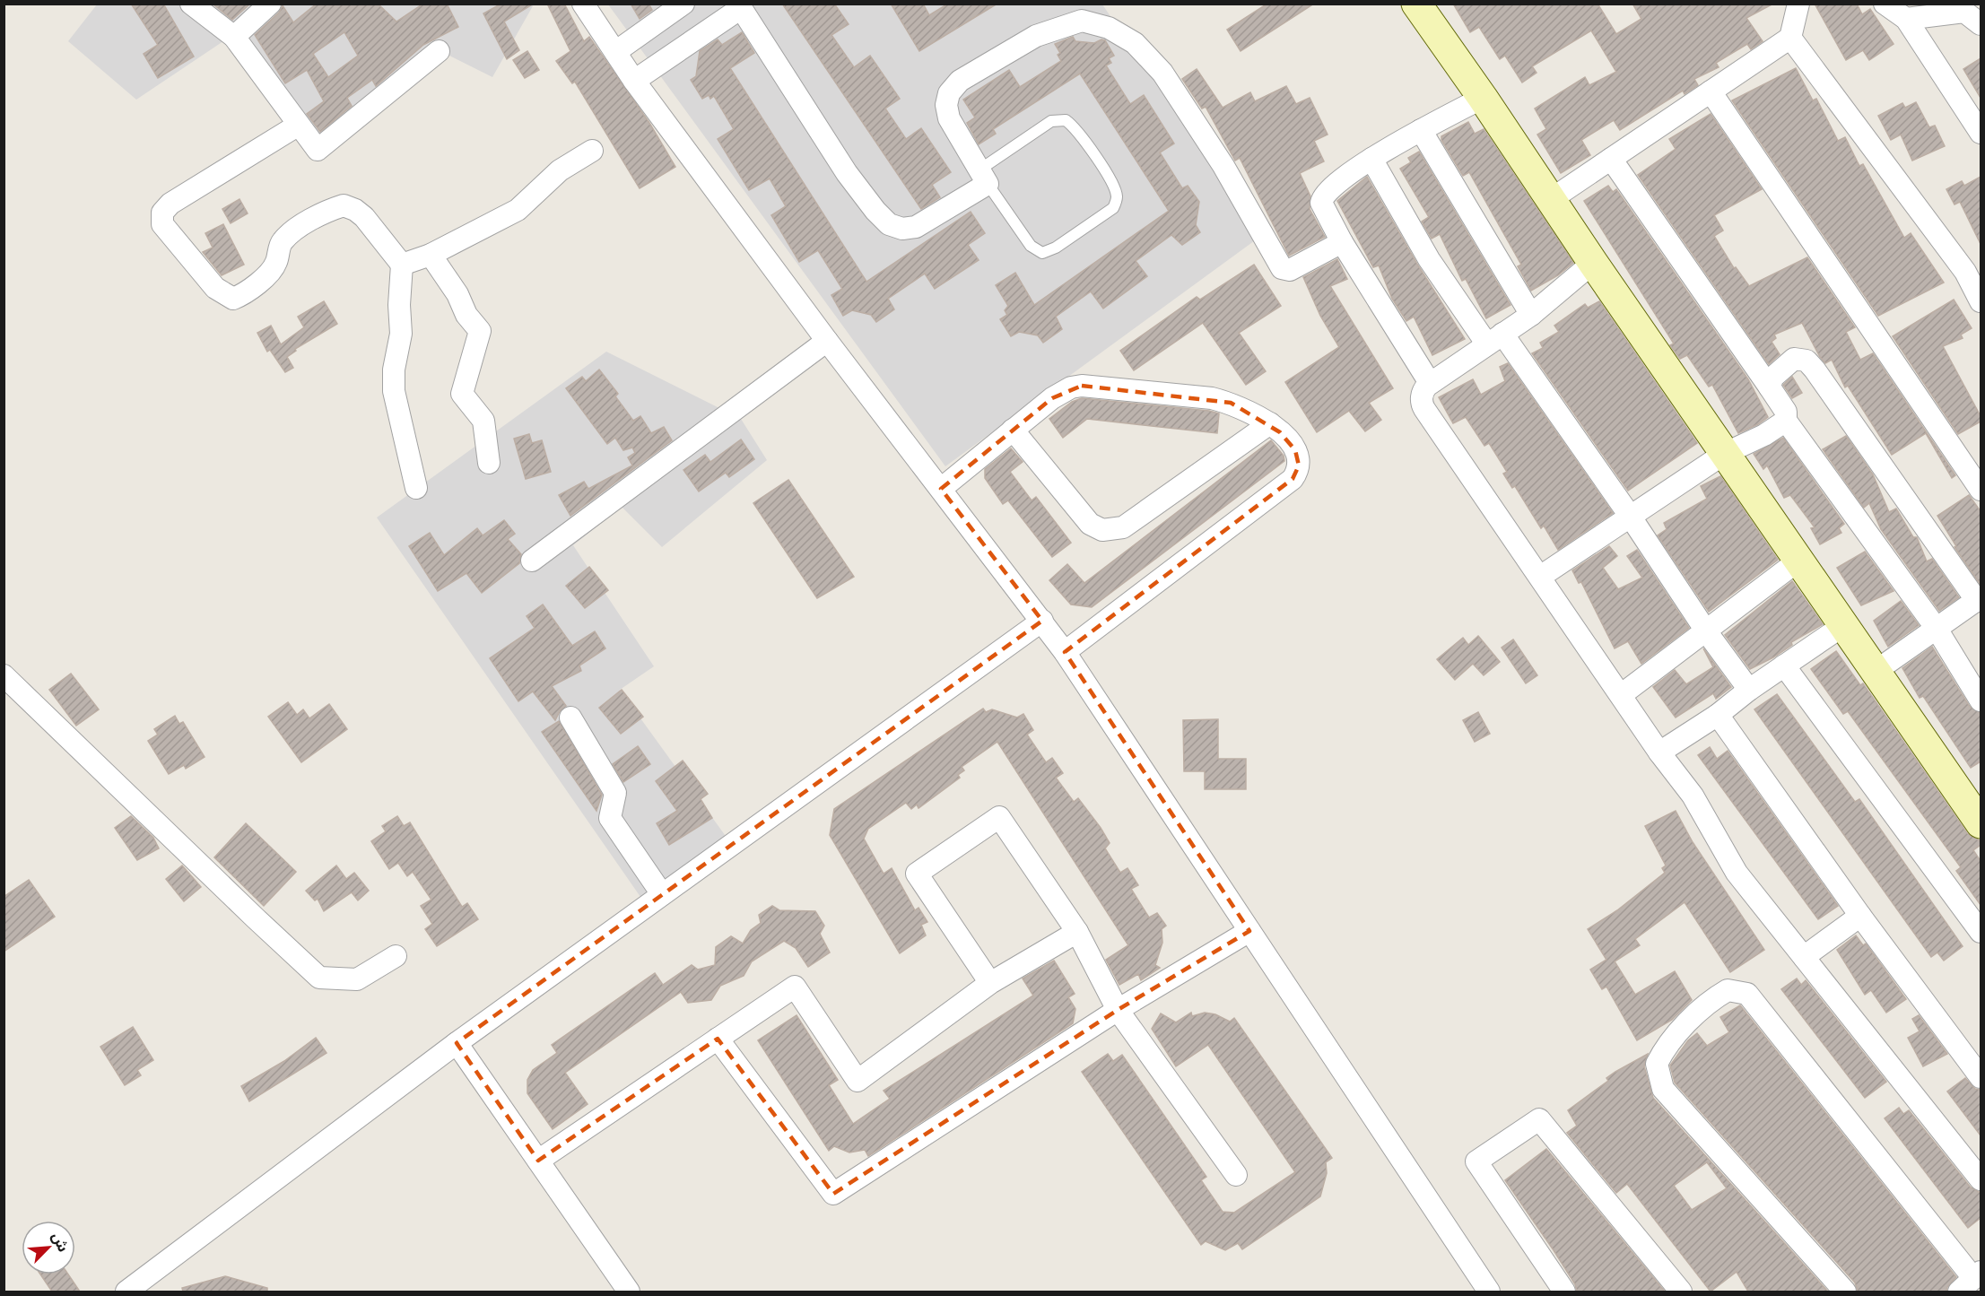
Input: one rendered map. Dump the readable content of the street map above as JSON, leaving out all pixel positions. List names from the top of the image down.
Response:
{
  "north": "top right"
}
